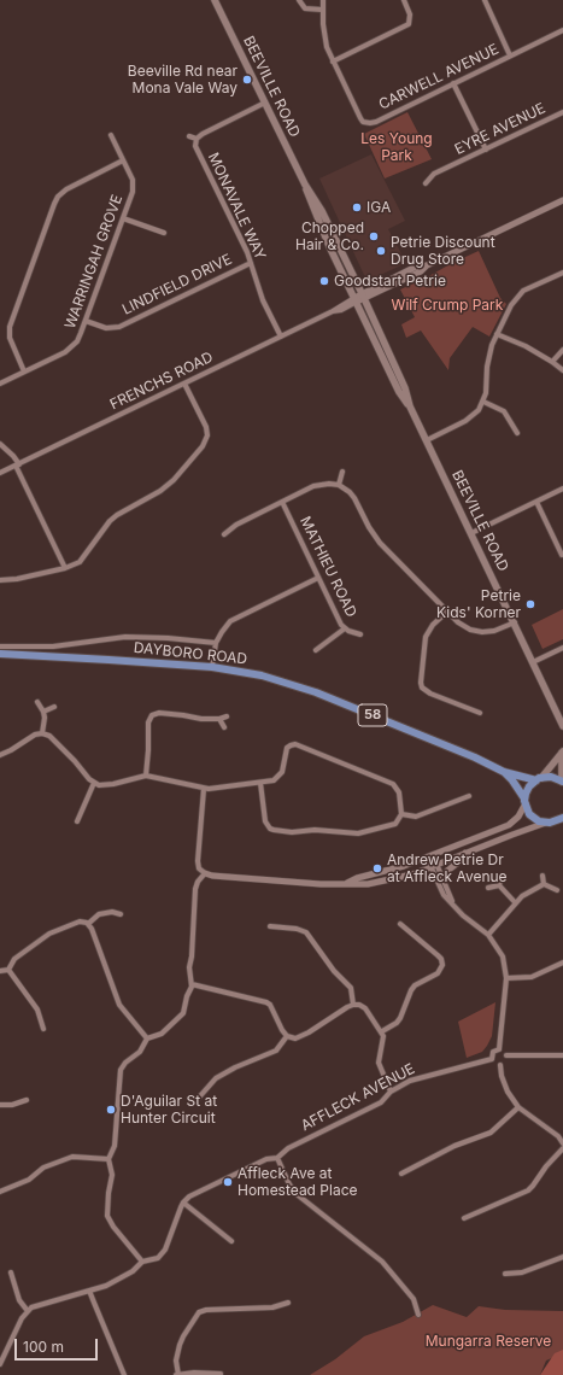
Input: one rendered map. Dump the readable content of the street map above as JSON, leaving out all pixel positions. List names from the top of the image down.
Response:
{
  "streets": {
    "main road": ["BEEVILLE ROAD", "DAYBORO ROAD", "58"],
    "street": [
      "CARWELL AVENUE",
      "EYRE AVENUE",
      "MONAVALE WAY",
      "WARRINGAH GROVE",
      "LINDFIELD DRIVE",
      "FRENCHS ROAD",
      "MATHIEU ROAD",
      "AFFLECK AVENUE"
    ]
  },
  "crossings": [
    ["BEEVILLE ROAD", "MONAVALE WAY"],
    ["BEEVILLE ROAD", "FRENCHS ROAD"],
    ["MONAVALE WAY", "LINDFIELD DRIVE"],
    ["MONAVALE WAY", "FRENCHS ROAD"],
    ["WARRINGAH GROVE", "LINDFIELD DRIVE"],
    ["DAYBORO ROAD", "58"]
  ],
  "parks": ["Les Young Park", "Wilf Crump Park", "Mungarra Reserve"],
  "places": [
    "Beeville Rd near Mona Vale Way",
    "IGA",
    "Chopped Hair & Co.",
    "Petrie Discount Drug Store",
    "Goodstart Petrie",
    "Petrie Kids' Korner",
    "Andrew Petrie Dr at Affleck Avenue",
    "D'Aguilar St at Hunter Circuit",
    "Affleck Ave at Homestead Place"
  ],
  "scale_bar": "100 m"
}
